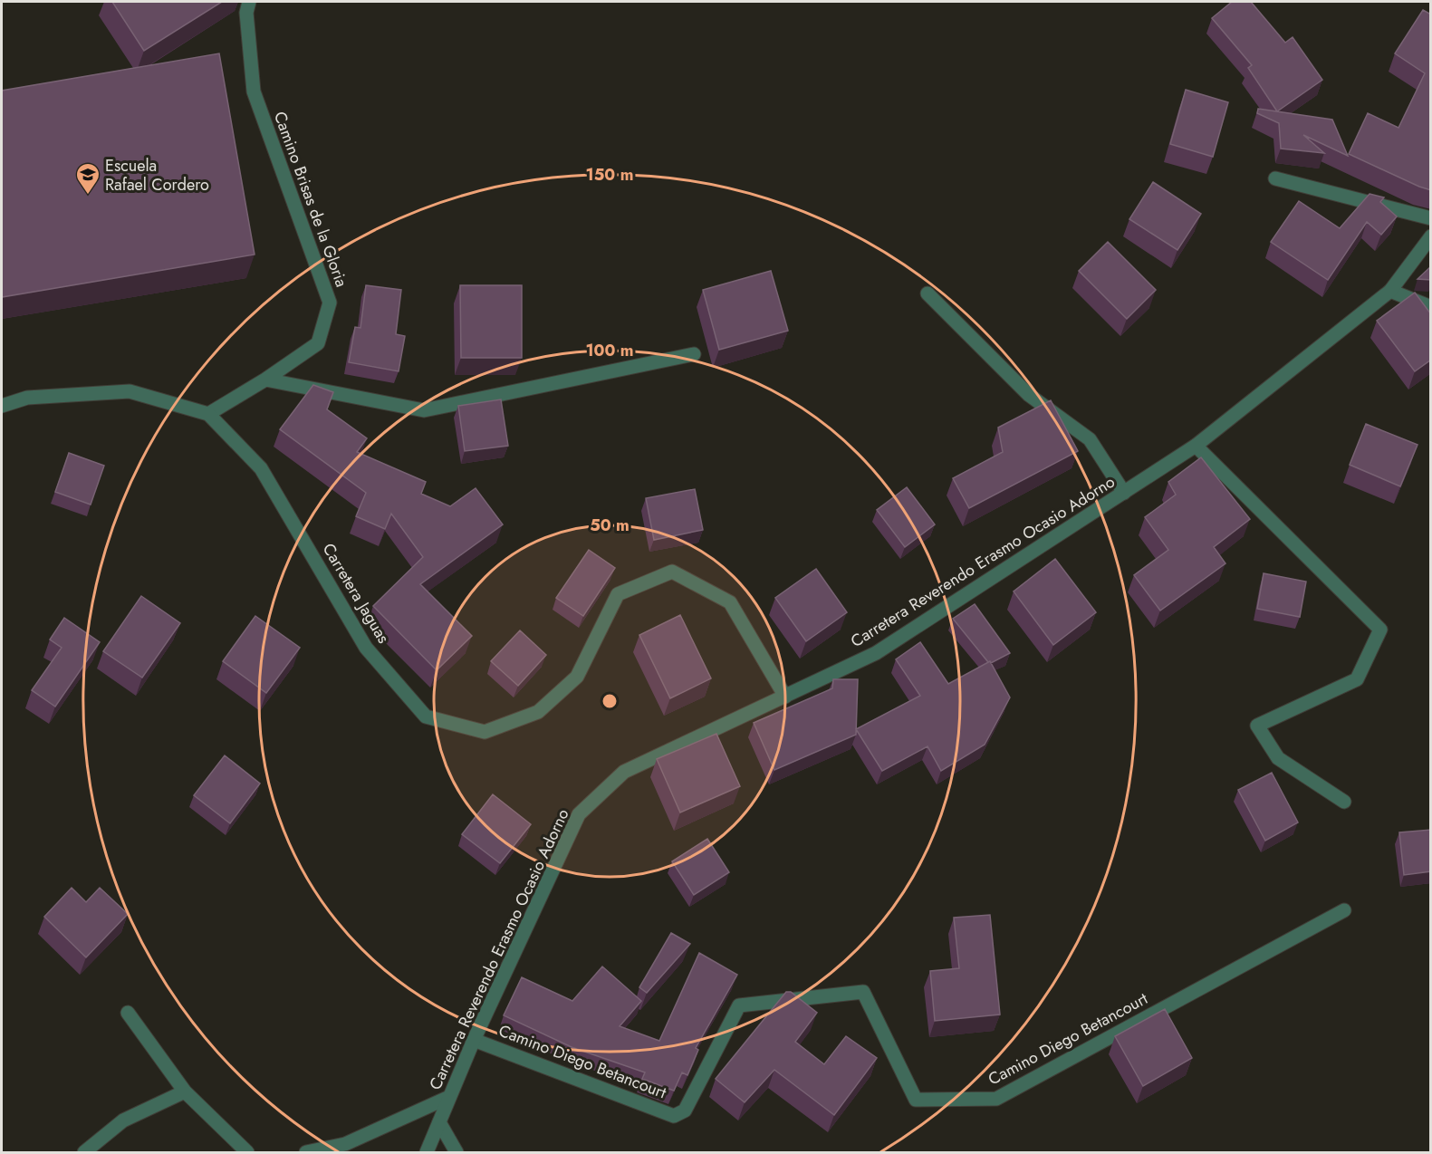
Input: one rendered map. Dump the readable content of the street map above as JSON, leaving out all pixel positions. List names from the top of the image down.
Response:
{
  "streets": {
    "street": [
      "Camino Brisas de la Gloria",
      "Carretera Reverendo Erasmo Ocasio Adorno",
      "Carretera Jaguas",
      "Camino Diego Betancourt"
    ]
  },
  "crossings": [
    ["Camino Brisas de la Gloria", "Carretera Jaguas"],
    ["Carretera Reverendo Erasmo Ocasio Adorno", "Carretera Jaguas"],
    ["Carretera Reverendo Erasmo Ocasio Adorno", "Camino Diego Betancourt"]
  ],
  "places": {
    "school or university": ["Escuela Rafael Cordero"]
  },
  "rings": ["150 m", "100 m", "50 m"]
}
